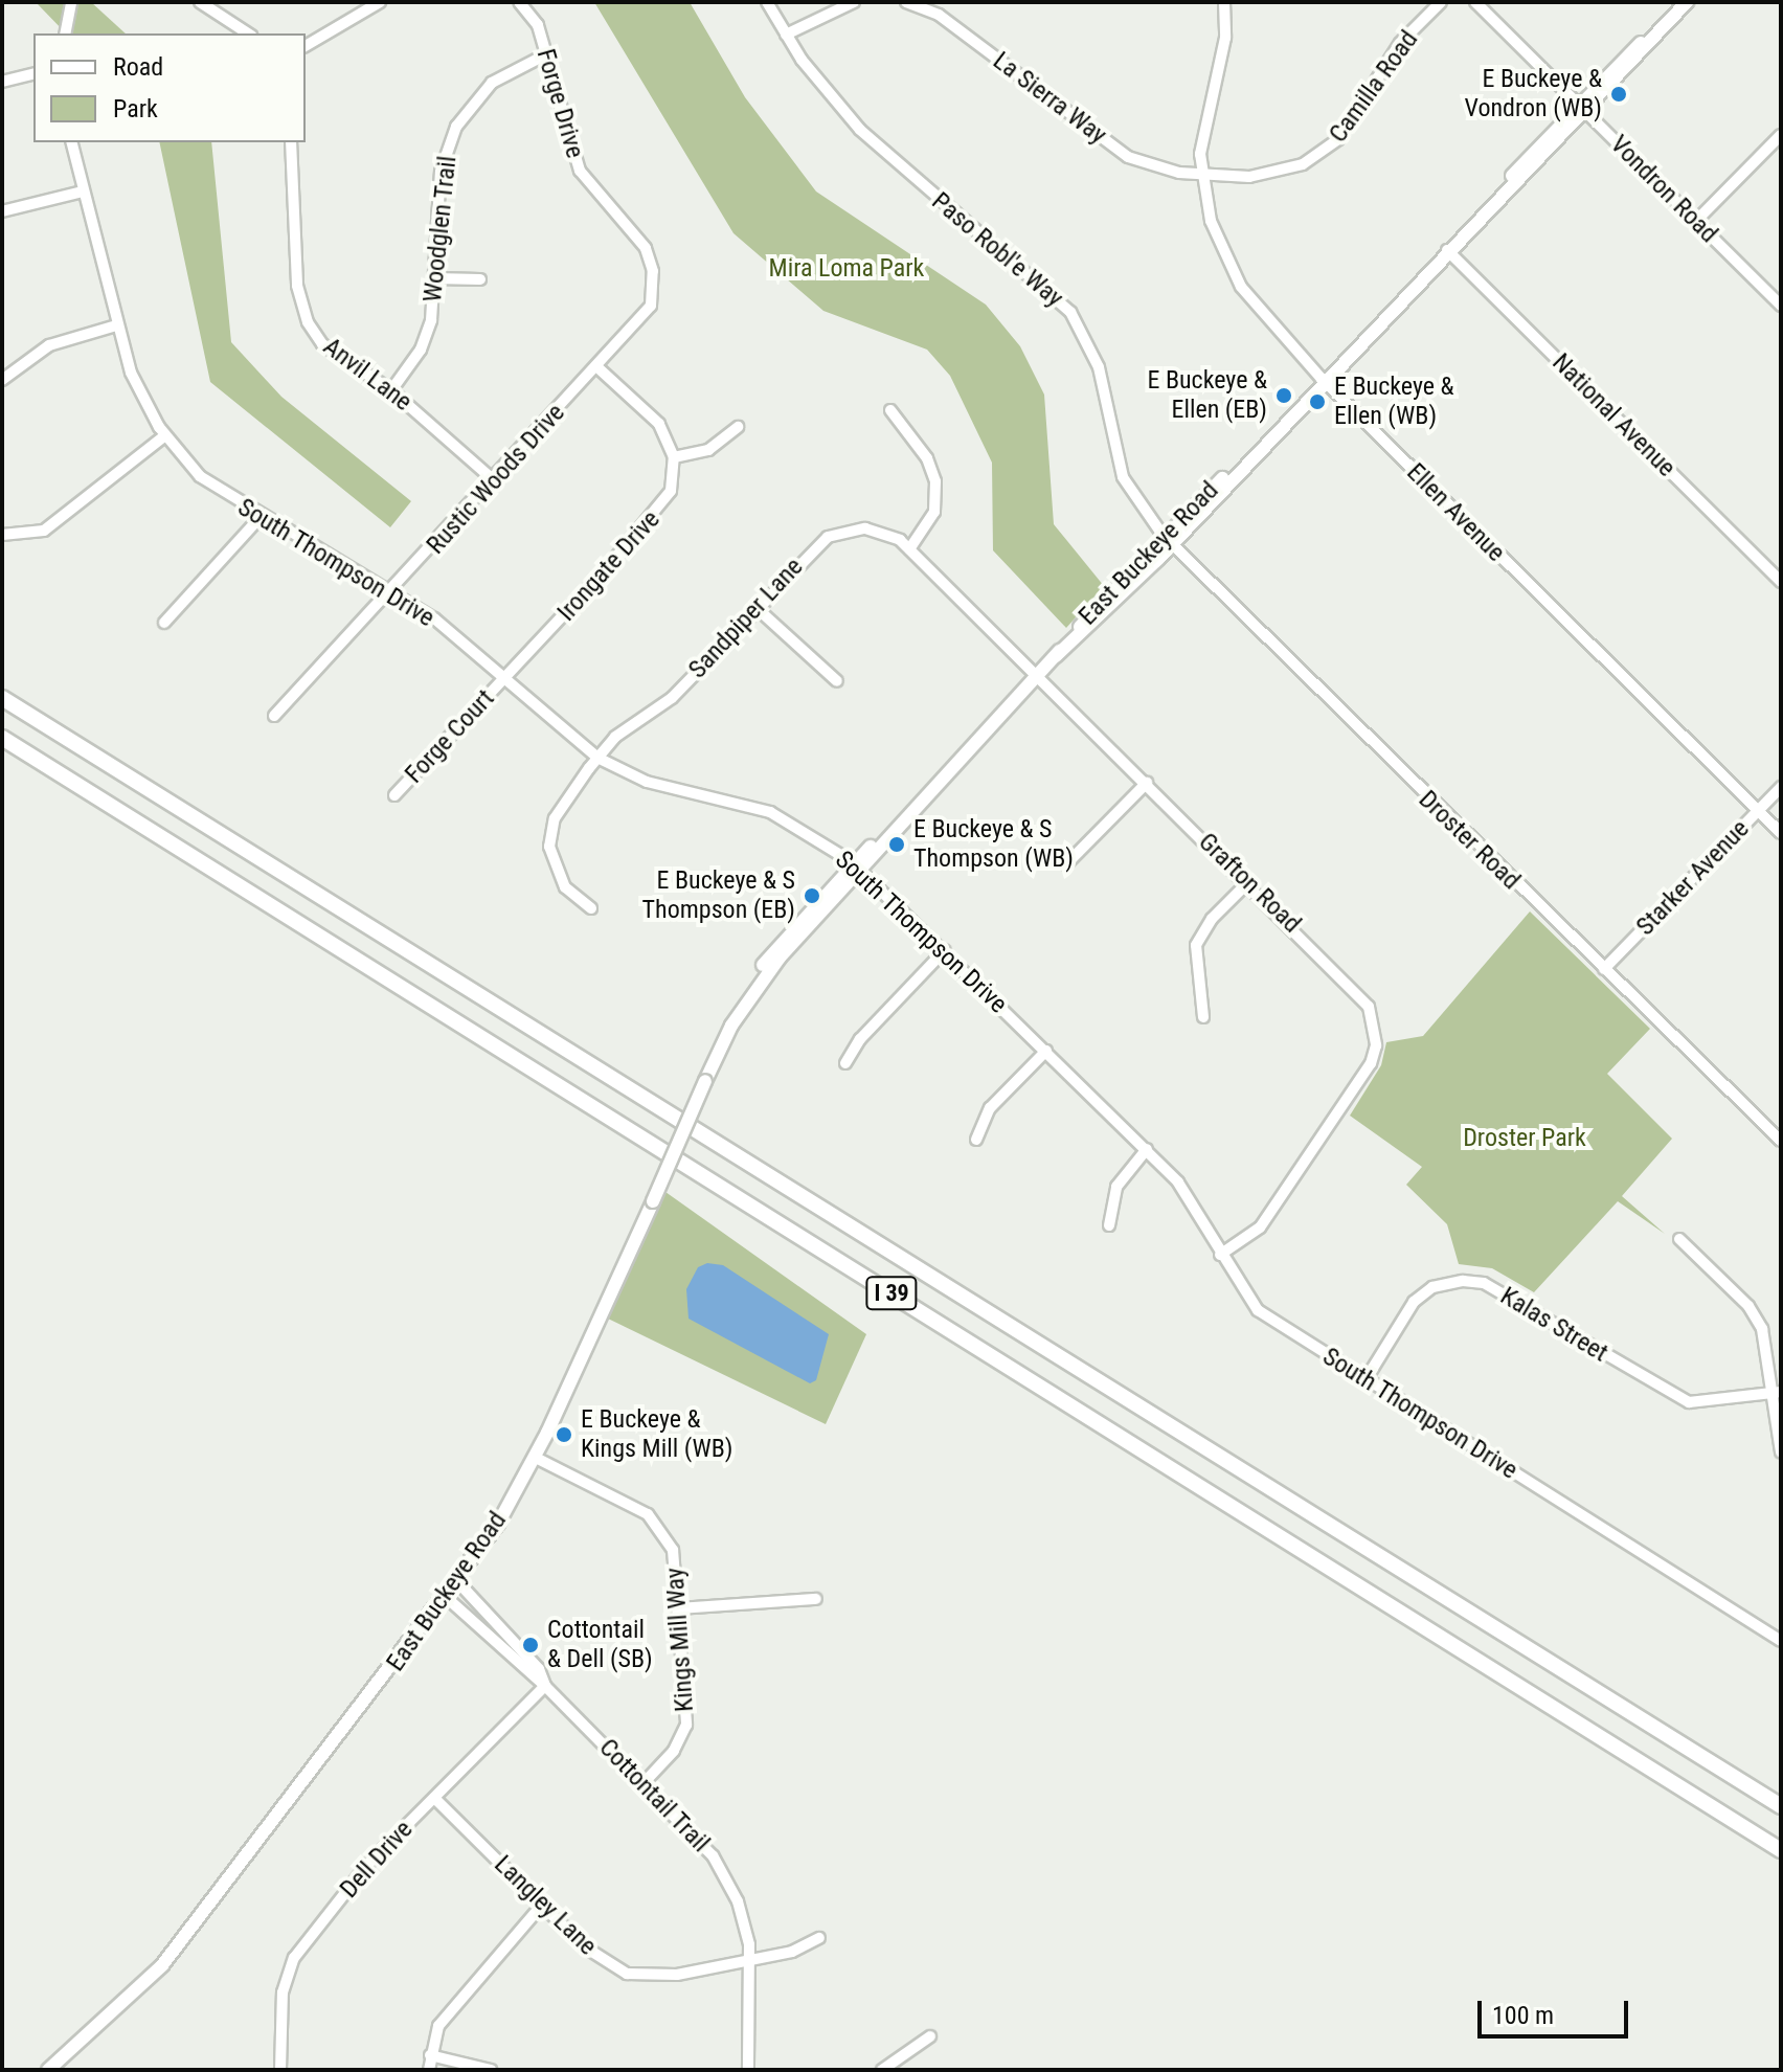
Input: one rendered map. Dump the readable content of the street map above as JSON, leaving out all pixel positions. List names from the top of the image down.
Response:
{
  "streets": {
    "highway": ["I 39"],
    "main road": ["East Buckeye Road"],
    "street": [
      "Camilla Road",
      "La Sierra Way",
      "Forge Drive",
      "Vondron Road",
      "Woodglen Trail",
      "Paso Robl'e Way",
      "Anvil Lane",
      "National Avenue",
      "Rustic Woods Drive",
      "Ellen Avenue",
      "South Thompson Drive",
      "Irongate Drive",
      "Sandpiper Lane",
      "Forge Court",
      "Droster Road",
      "Starker Avenue",
      "Grafton Road",
      "Kalas Street",
      "Kings Mill Way",
      "Cottontail Trail",
      "Dell Drive",
      "Langley Lane"
    ]
  },
  "crossings": [
    ["Camilla Road", "La Sierra Way"],
    ["Camilla Road", "Ellen Avenue"],
    ["La Sierra Way", "Ellen Avenue"],
    ["Forge Drive", "Woodglen Trail"],
    ["Forge Drive", "Rustic Woods Drive"],
    ["Vondron Road", "East Buckeye Road"],
    ["Woodglen Trail", "Anvil Lane"],
    ["Paso Robl'e Way", "East Buckeye Road"],
    ["Paso Robl'e Way", "Droster Road"],
    ["Anvil Lane", "Rustic Woods Drive"],
    ["National Avenue", "East Buckeye Road"],
    ["Rustic Woods Drive", "South Thompson Drive"],
    ["Ellen Avenue", "East Buckeye Road"],
    ["Ellen Avenue", "Starker Avenue"],
    ["East Buckeye Road", "South Thompson Drive"],
    ["East Buckeye Road", "Droster Road"],
    ["East Buckeye Road", "Grafton Road"],
    ["East Buckeye Road", "Kings Mill Way"],
    ["East Buckeye Road", "Cottontail Trail"],
    ["South Thompson Drive", "Irongate Drive"],
    ["South Thompson Drive", "Sandpiper Lane"],
    ["South Thompson Drive", "Forge Court"],
    ["South Thompson Drive", "Grafton Road"],
    ["South Thompson Drive", "Kalas Street"],
    ["Irongate Drive", "Forge Court"],
    ["Sandpiper Lane", "Grafton Road"],
    ["Droster Road", "Starker Avenue"],
    ["Kings Mill Way", "Cottontail Trail"],
    ["Cottontail Trail", "Dell Drive"],
    ["Cottontail Trail", "Langley Lane"],
    ["Dell Drive", "Langley Lane"]
  ],
  "parks": ["Mira Loma Park", "Droster Park"],
  "places": [
    "E Buckeye & Vondron (WB)",
    "E Buckeye & Ellen (EB)",
    "E Buckeye & Ellen (WB)",
    "E Buckeye & S Thompson (WB)",
    "E Buckeye & S Thompson (EB)",
    "E Buckeye & Kings Mill (WB)",
    "Cottontail & Dell (SB)"
  ],
  "legend": ["Road", "Park"],
  "scale_bar": "100 m"
}
